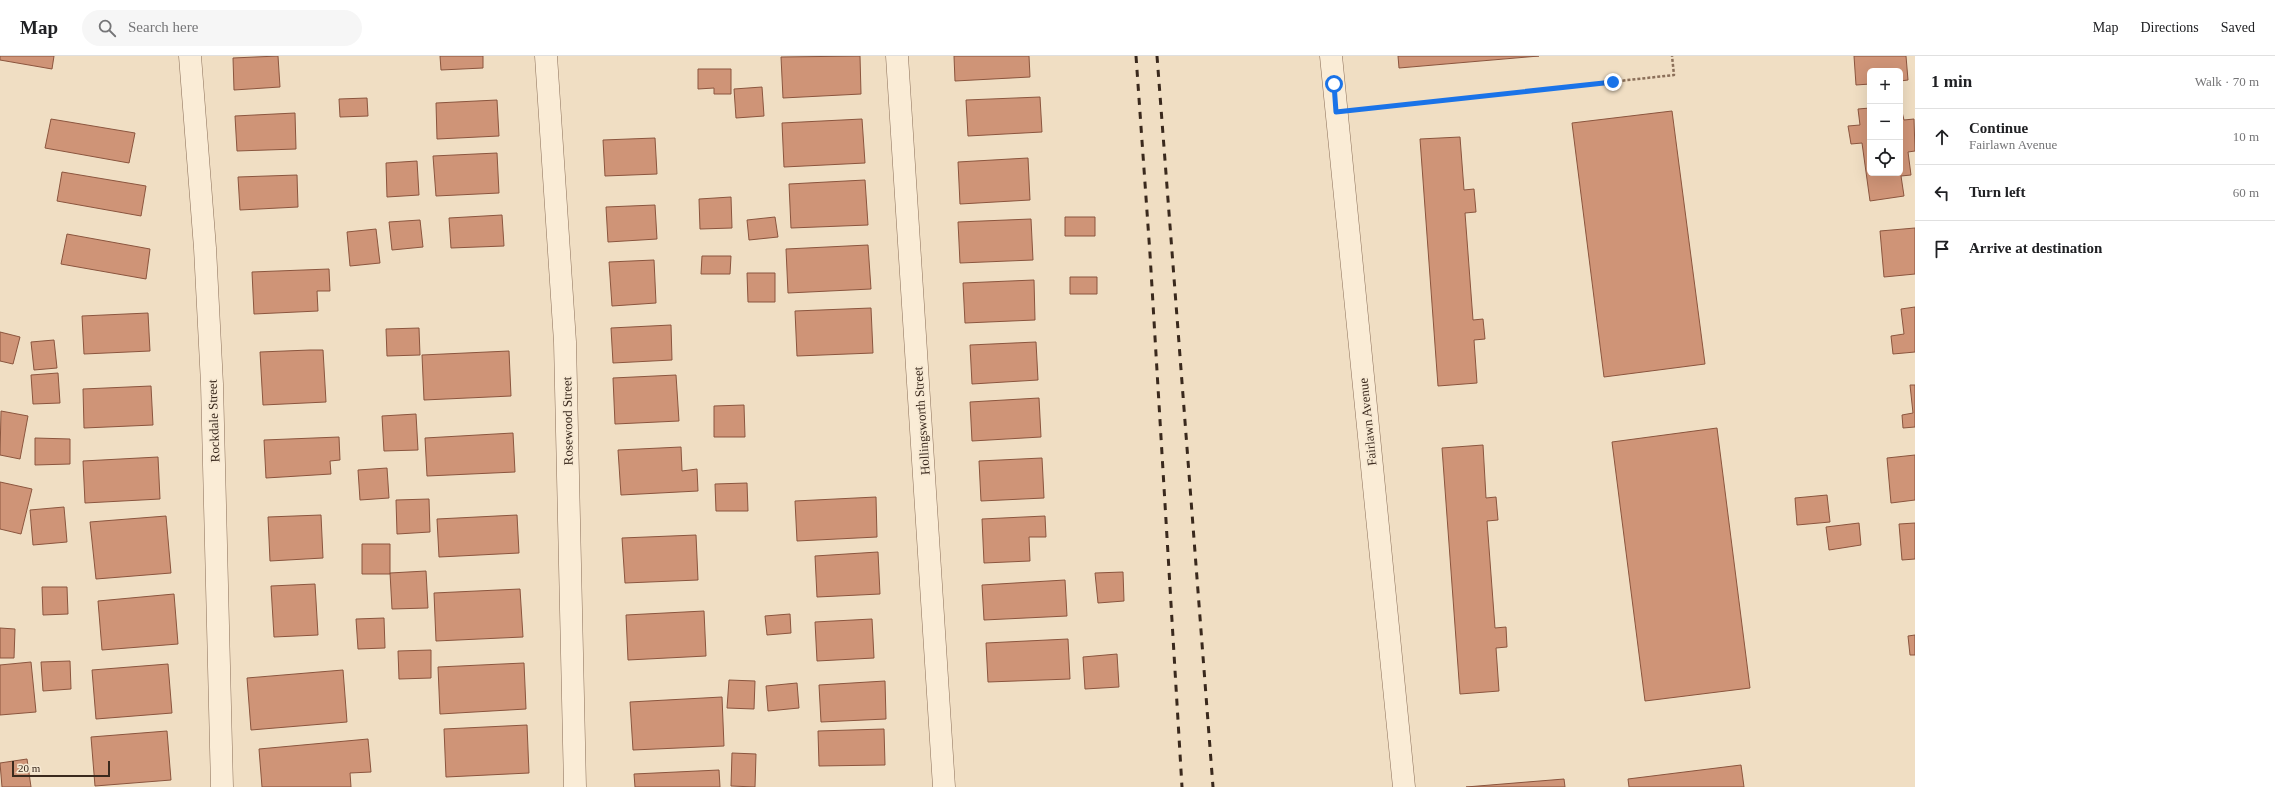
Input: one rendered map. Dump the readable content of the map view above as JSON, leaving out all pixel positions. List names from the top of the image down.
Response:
{
  "streets": {
    "street": [
      "Rockdale Street",
      "Rosewood Street",
      "Hollingsworth Street",
      "Fairlawn Avenue"
    ]
  },
  "scale_bar": "20 m",
  "page": {
    "header": "Map",
    "search": "Search here",
    "nav": ["Map", "Directions", "Saved"],
    "heading": ["1 min", "Walk · 70 m"],
    "map_buttons": ["+", "−"],
    "list": [
      ["Continue", "Fairlawn Avenue", "10 m"],
      ["Turn left", "60 m"],
      "Arrive at destination"
    ],
    "scale": "20 m"
  }
}
